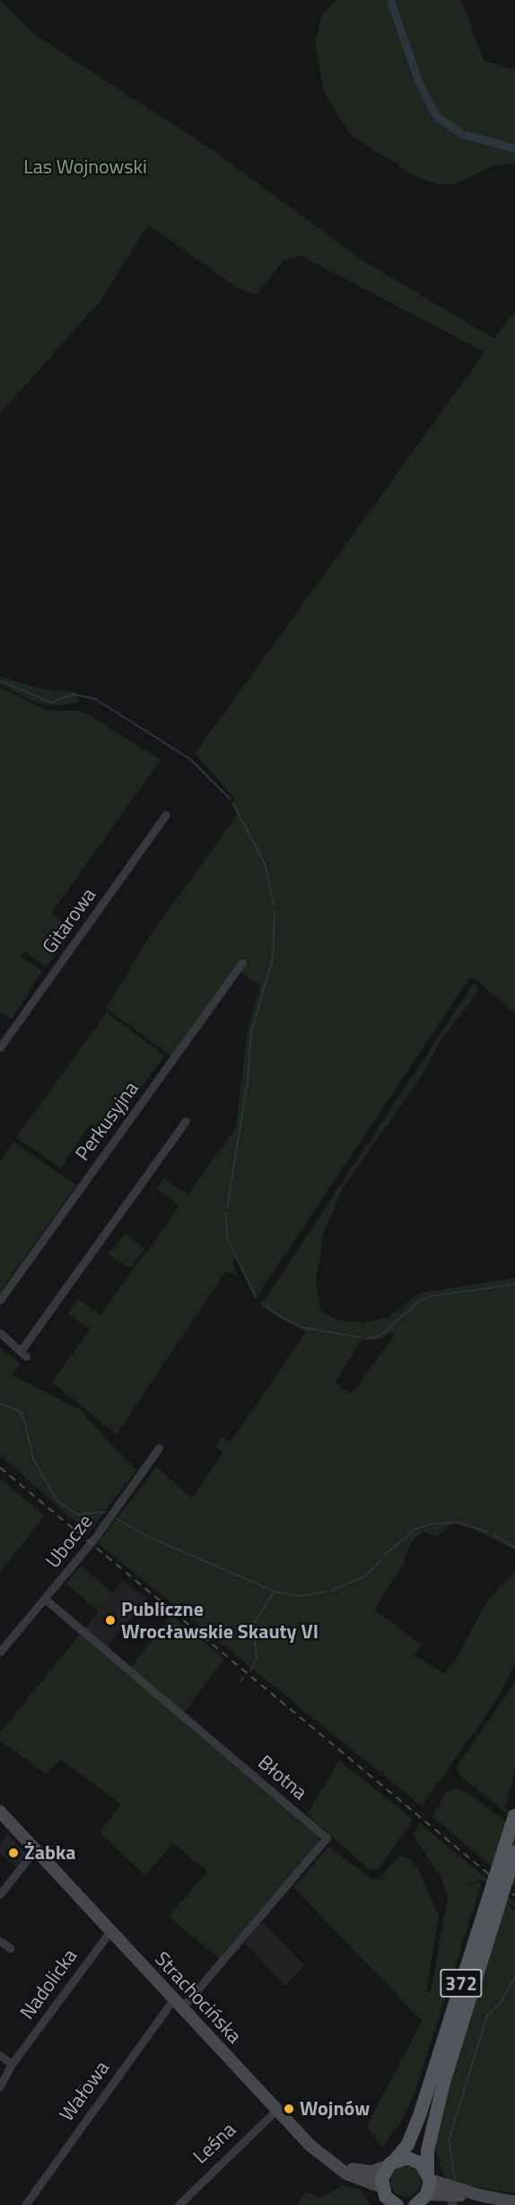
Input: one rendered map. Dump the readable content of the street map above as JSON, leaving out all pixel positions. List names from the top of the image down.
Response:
{
  "streets": {
    "main road": ["372", "Strachocińska"],
    "street": [
      "Gitarowa",
      "Perkusyjna",
      "Ubocze",
      "Błotna",
      "Nadolicka",
      "Wałowa",
      "Leśna"
    ]
  },
  "crossings": [
    ["Ubocze", "Błotna"],
    ["Błotna", "Strachocińska"],
    ["Błotna", "Wałowa"],
    ["372", "Strachocińska"],
    ["Nadolicka", "Strachocińska"],
    ["Strachocińska", "Wałowa"],
    ["Strachocińska", "Leśna"]
  ],
  "parks": ["Las Wojnowski"],
  "places": ["Publiczne Wrocławskie Skauty VI", "Żabka", "Wojnów"]
}
